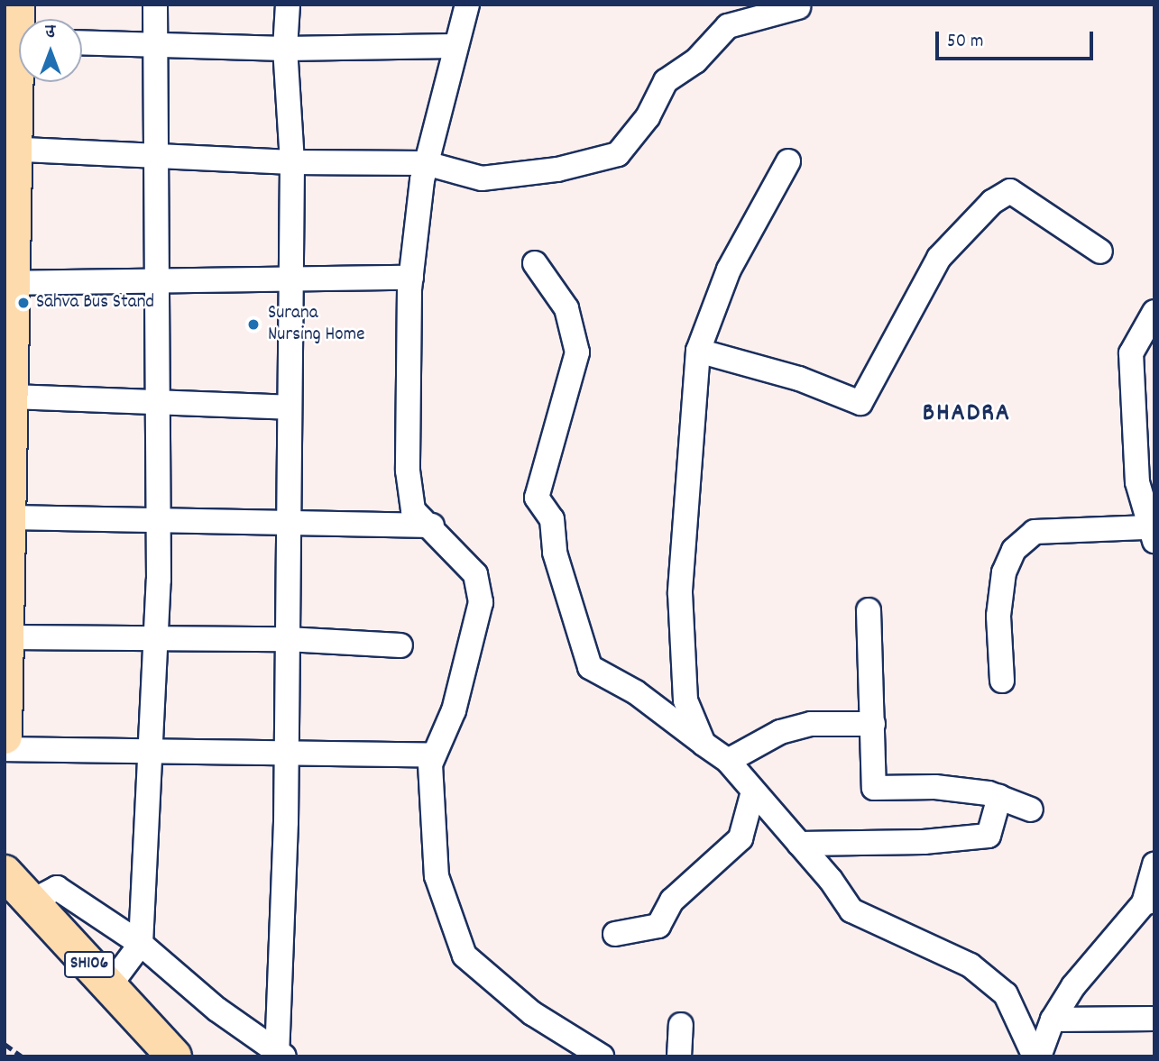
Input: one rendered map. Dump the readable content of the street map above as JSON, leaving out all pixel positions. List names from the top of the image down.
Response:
{
  "streets": {
    "main road": ["SH106"]
  },
  "districts": ["BHADRA"],
  "places": ["Sahva Bus Stand", "Surana Nursing Home"],
  "scale_bar": "50 m",
  "north": "top"
}
